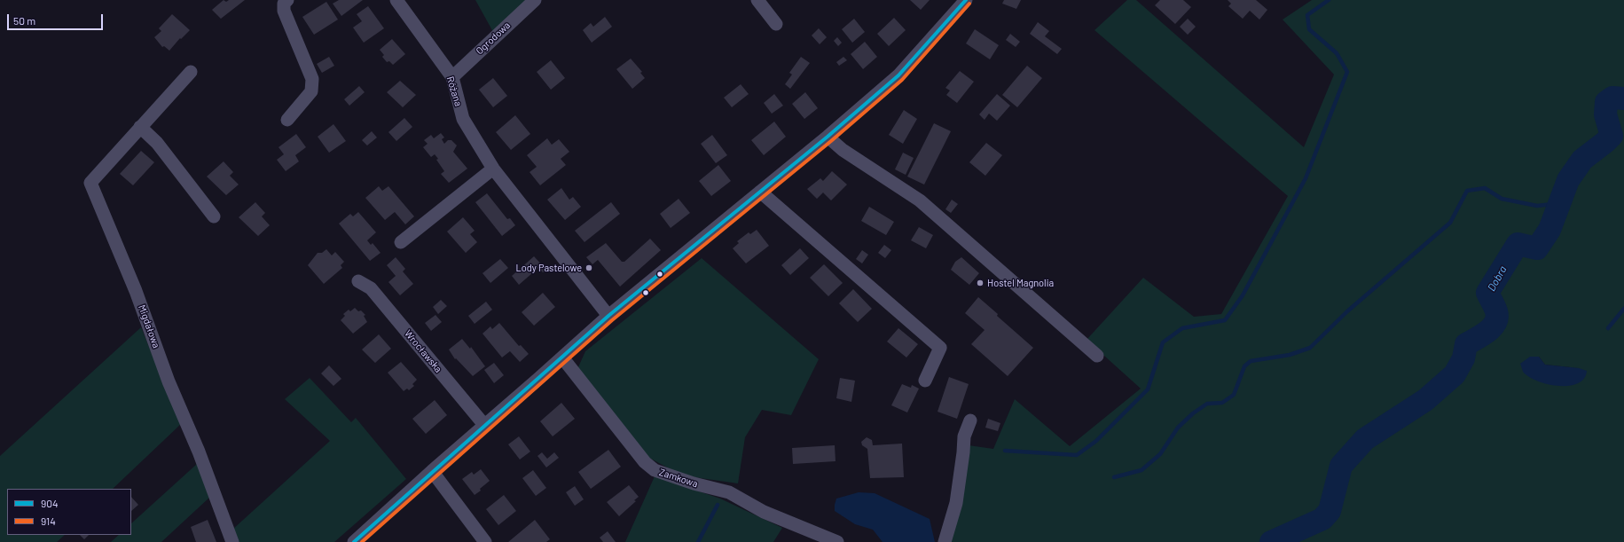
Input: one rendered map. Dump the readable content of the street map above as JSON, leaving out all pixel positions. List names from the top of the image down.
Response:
{
  "streets": {
    "street": [
      "Ogrodowa",
      "Różana",
      "Migdałowa",
      "Wrocławska",
      "Zamkowa"
    ]
  },
  "crossings": [
    ["Ogrodowa", "Różana"]
  ],
  "water": ["Dobra"],
  "places": ["Lody Pastelowe", "Hostel Magnolia"],
  "lines": ["transit line 904", "transit line 914"],
  "legend": ["904", "914"],
  "scale_bar": "50 m"
}
